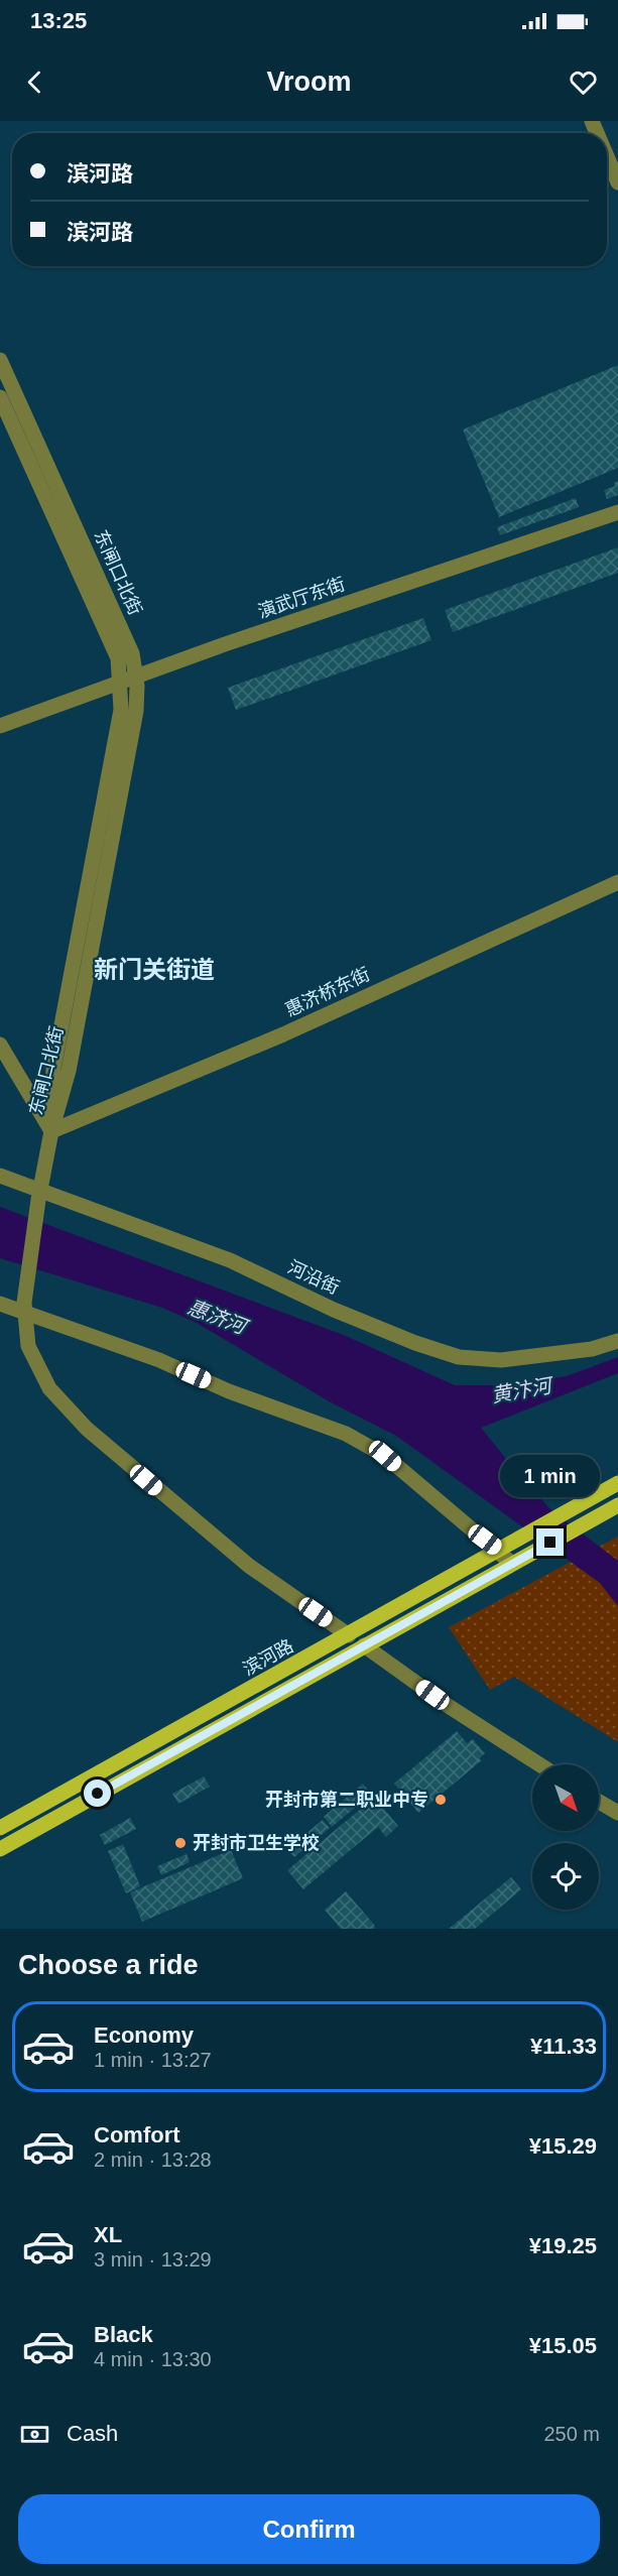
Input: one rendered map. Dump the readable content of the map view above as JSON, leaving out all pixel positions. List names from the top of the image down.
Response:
{
  "streets": {
    "main road": ["滨河路"],
    "street": [
      "东闸口北街",
      "演武厅东街",
      "惠济桥东街",
      "河沿街"
    ]
  },
  "crossings": [
    ["东闸口北街", "演武厅东街"],
    ["东闸口北街", "惠济桥东街"],
    ["东闸口北街", "河沿街"],
    ["东闸口北街", "滨河路"]
  ],
  "districts": ["新门关街道"],
  "water": ["惠济河", "黄汴河"],
  "places": ["开封市第二职业中专", "开封市卫生学校"],
  "north": "bottom right",
  "page": {
    "status": "13:25",
    "header": "Vroom",
    "banner": ["滨河路", "滨河路"],
    "bubble": "1 min",
    "heading": "Choose a ride",
    "list": [
      {
        "name": "Economy",
        "note": "1 min · 13:27",
        "value": "¥11.33"
      },
      {
        "name": "Comfort",
        "note": "2 min · 13:28",
        "value": "¥15.29"
      },
      {
        "name": "XL",
        "note": "3 min · 13:29",
        "value": "¥19.25"
      },
      {
        "name": "Black",
        "note": "4 min · 13:30",
        "value": "¥15.05"
      }
    ],
    "pay": ["Cash", "250 m"],
    "buttons": "Confirm"
  }
}
